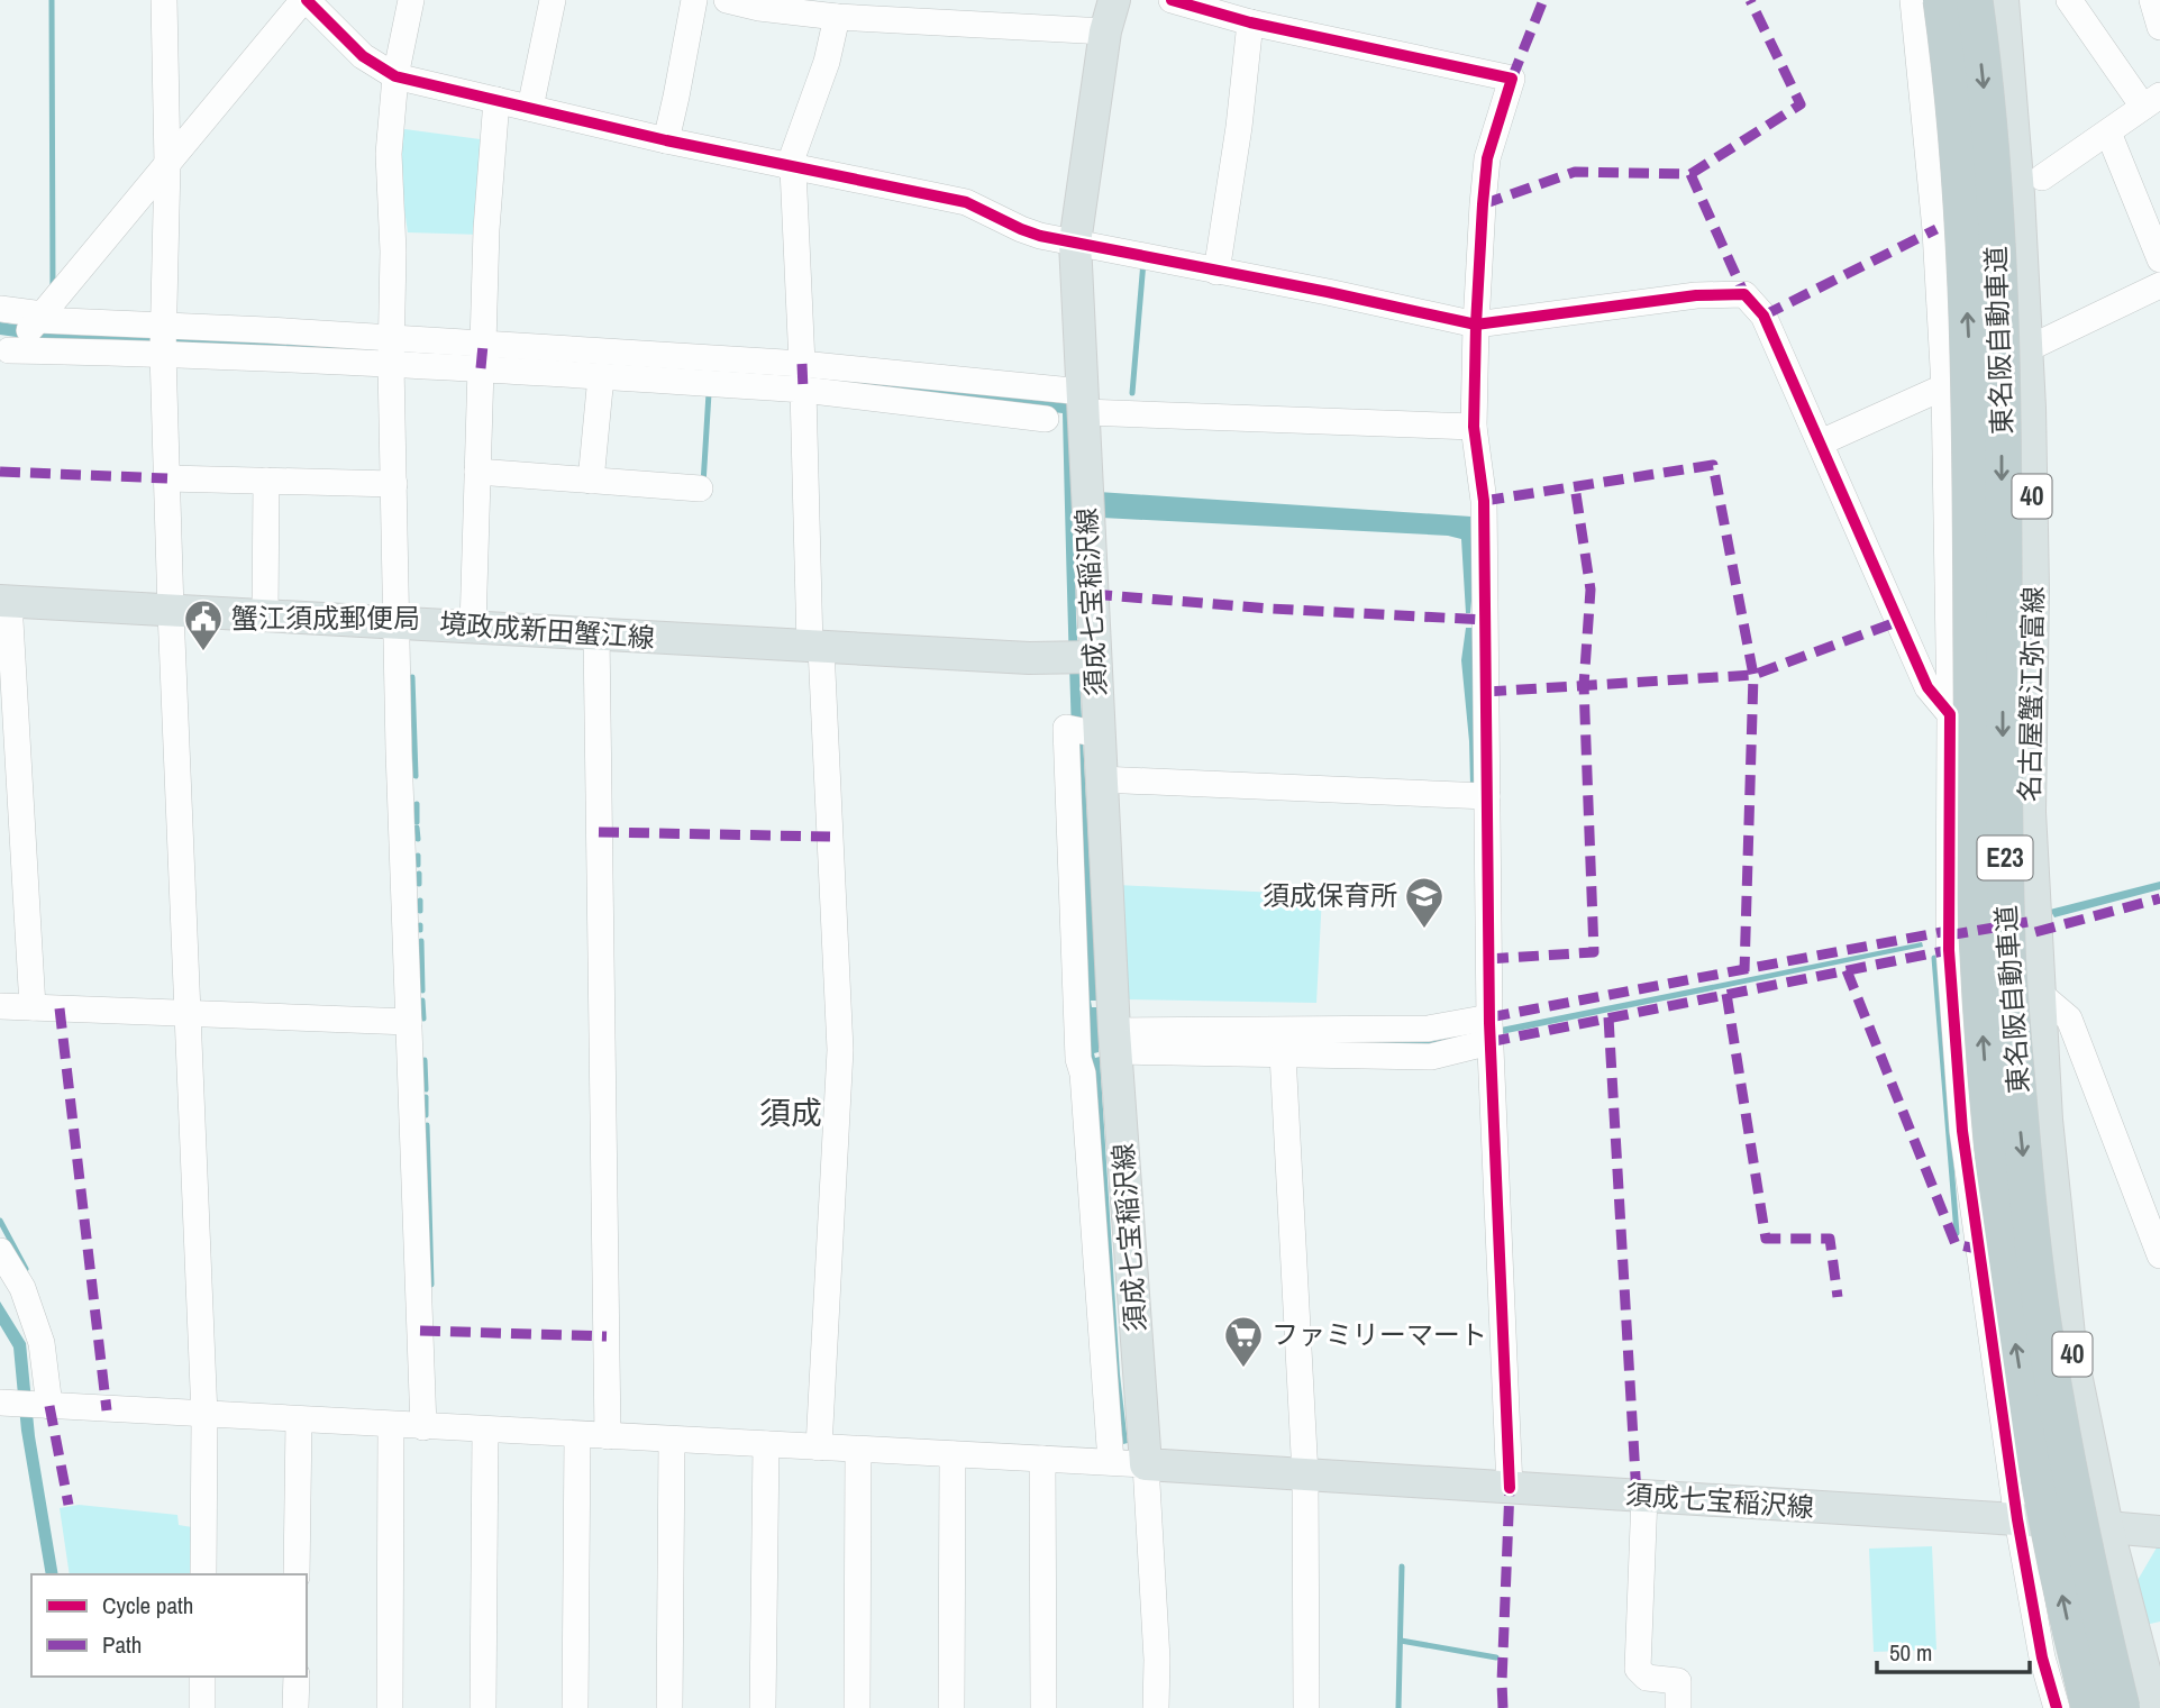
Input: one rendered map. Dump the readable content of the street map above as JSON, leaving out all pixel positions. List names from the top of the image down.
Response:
{
  "streets": {
    "highway": ["東名阪自動車道", "E23"],
    "main road": [
      "40",
      "須成七宝稲沢線",
      "境政成新田蟹江線",
      "名古屋蟹江弥富線"
    ]
  },
  "crossings": [
    ["須成七宝稲沢線", "境政成新田蟹江線"],
    ["須成七宝稲沢線", "名古屋蟹江弥富線"]
  ],
  "districts": ["須成"],
  "places": {
    "public building": ["蟹江須成郵便局"],
    "school or university": ["須成保育所"],
    "supermarket": ["ファミリーマート"]
  },
  "legend": ["Cycle path", "Path"],
  "scale_bar": "50 m"
}
